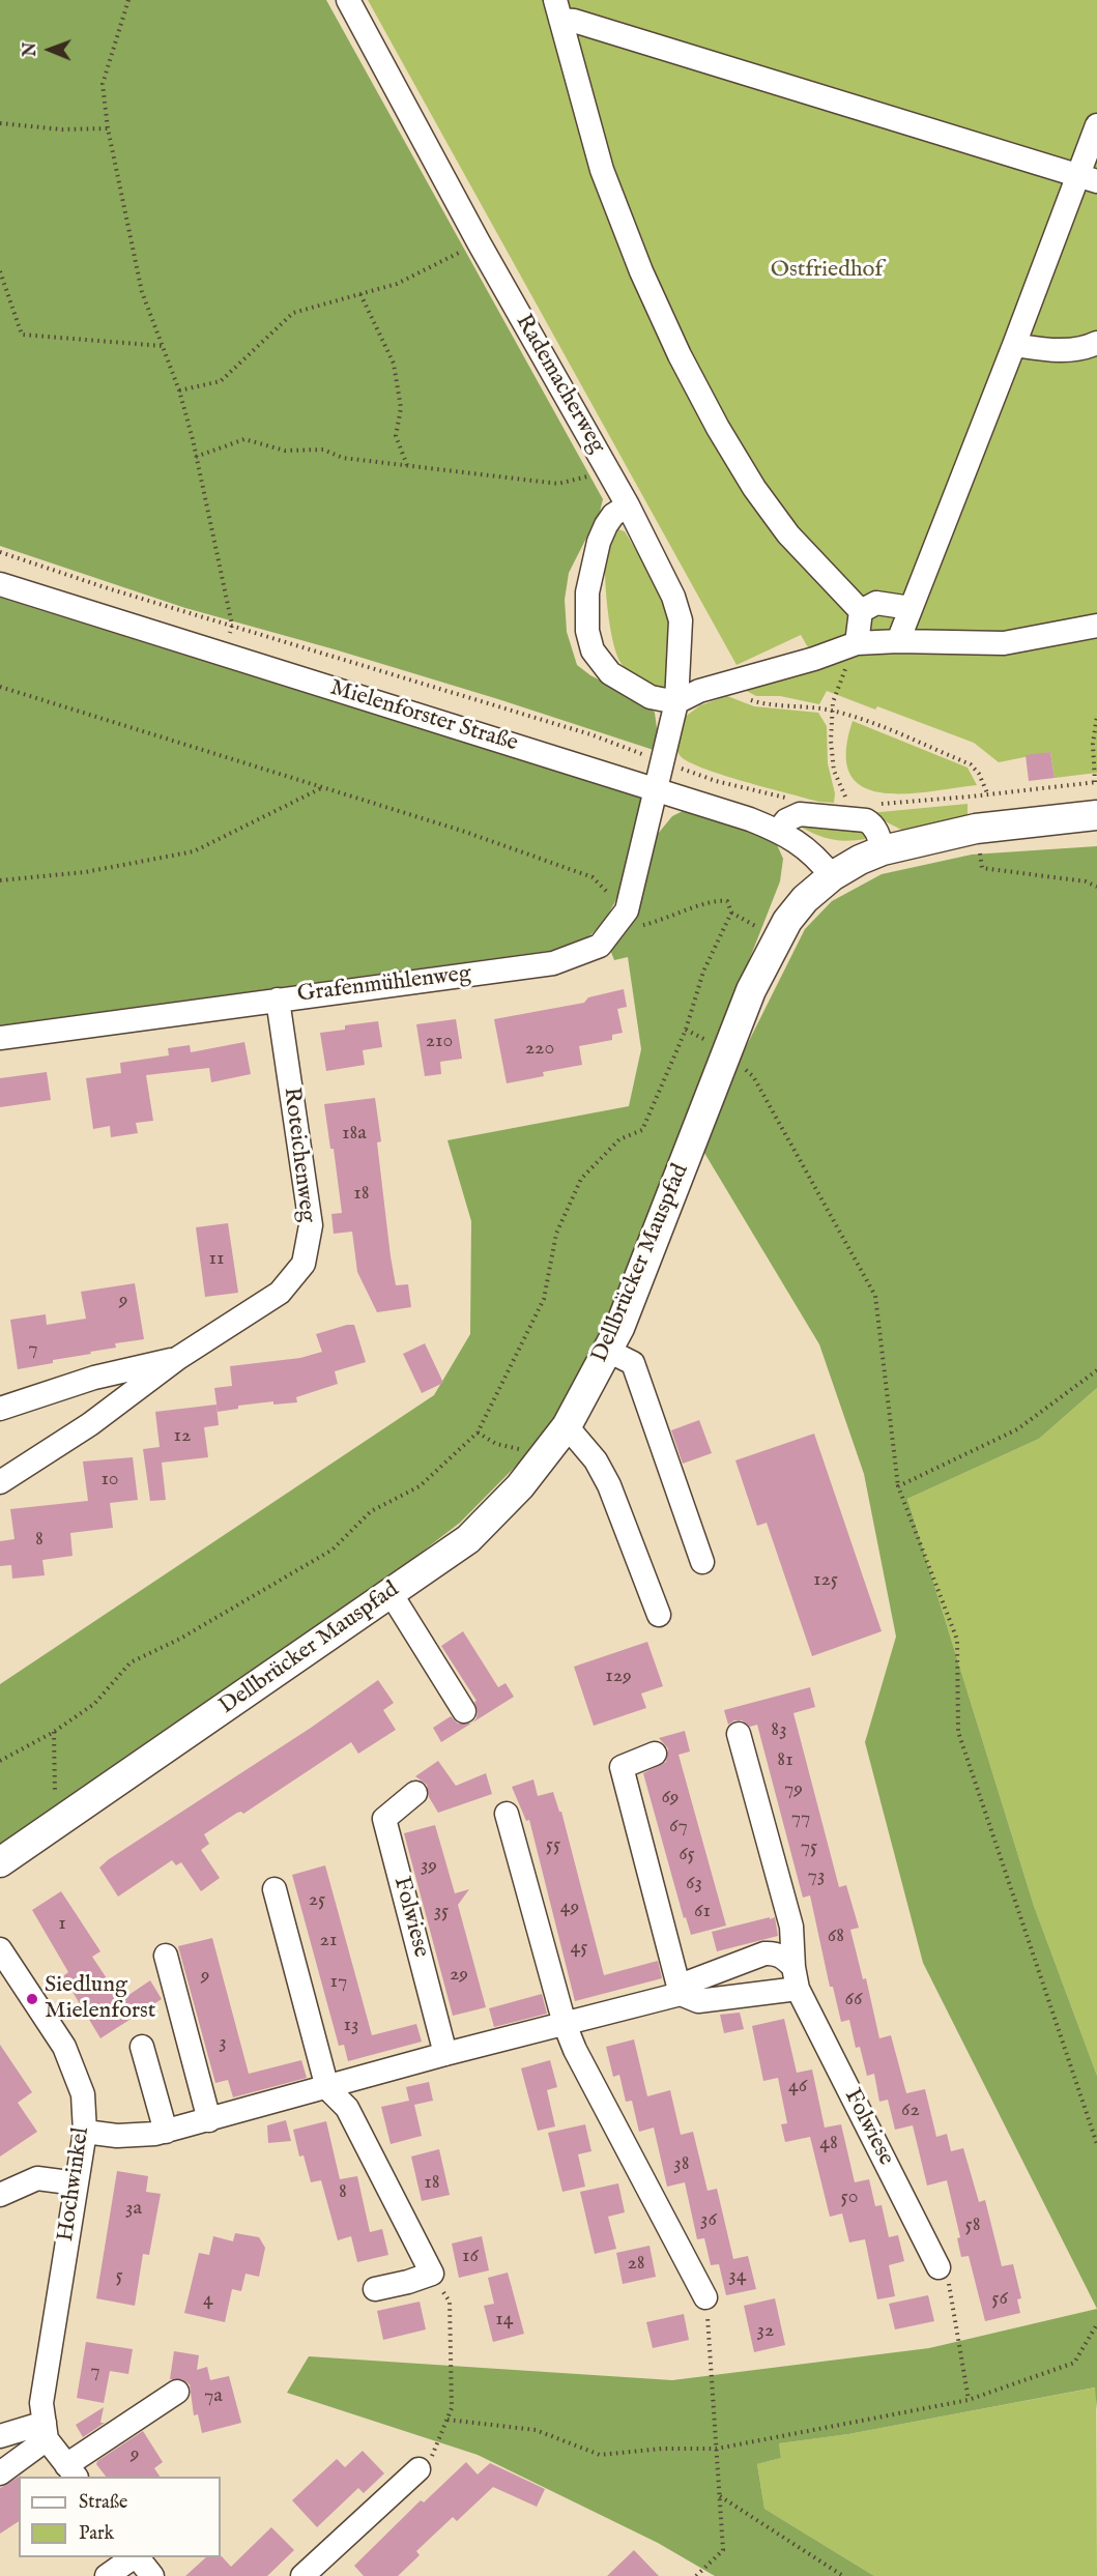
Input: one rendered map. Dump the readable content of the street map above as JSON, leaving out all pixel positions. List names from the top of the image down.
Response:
{
  "streets": {
    "main road": ["Dellbrücker Mauspfad"],
    "street": [
      "Rademacherweg",
      "Mielenforster Straße",
      "Grafenmühlenweg",
      "Roteichenweg",
      "Folwiese",
      "Hochwinkel"
    ]
  },
  "crossings": [
    ["Rademacherweg", "Mielenforster Straße"],
    ["Rademacherweg", "Grafenmühlenweg"],
    ["Mielenforster Straße", "Grafenmühlenweg"],
    ["Mielenforster Straße", "Dellbrücker Mauspfad"],
    ["Grafenmühlenweg", "Roteichenweg"]
  ],
  "parks": ["Ostfriedhof"],
  "places": ["Siedlung Mielenforst"],
  "house_numbers": [
    "210",
    "220",
    "18a",
    "18",
    "11",
    "9",
    "7",
    "12",
    "10",
    "8",
    "125",
    "129",
    "83",
    "81",
    "79",
    "69",
    "77",
    "67",
    "55",
    "75",
    "65",
    "39",
    "73",
    "63",
    "25",
    "49",
    "35",
    "61",
    "1",
    "68",
    "21",
    "45",
    "29",
    "9",
    "17",
    "66",
    "13",
    "3",
    "46",
    "62",
    "48",
    "38",
    "18",
    "8",
    "50",
    "3a",
    "36",
    "58",
    "16",
    "28",
    "5",
    "34",
    "56",
    "4",
    "14",
    "32",
    "7",
    "7a",
    "9"
  ],
  "legend": ["Straße", "Park"],
  "north": "left"
}
